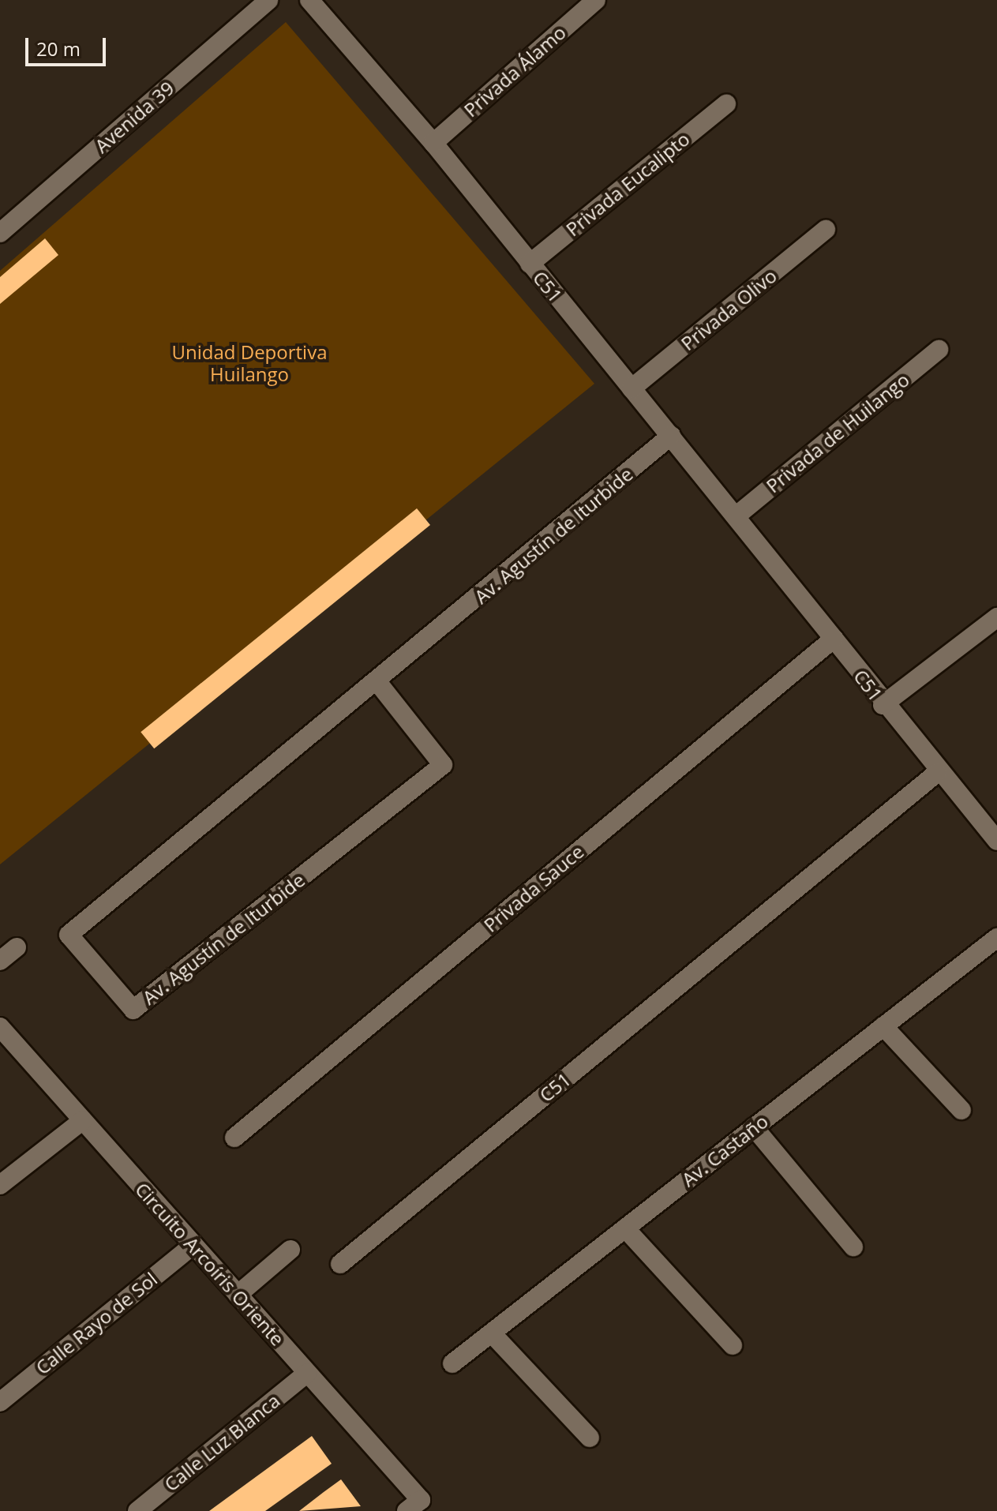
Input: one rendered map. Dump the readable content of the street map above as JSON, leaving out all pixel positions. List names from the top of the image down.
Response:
{
  "streets": {
    "street": [
      "Privada Álamo",
      "Avenida 39",
      "Privada Eucalipto",
      "C51",
      "Privada Olivo",
      "Privada de Huilango",
      "Av. Agustín de Iturbide",
      "Privada Sauce",
      "Av. Castaño",
      "Circuito Arcoíris Oriente",
      "Calle Rayo de Sol",
      "Calle Luz Blanca"
    ]
  },
  "crossings": [
    ["Privada Álamo", "C51"],
    ["Privada Eucalipto", "C51"],
    ["C51", "Privada Olivo"],
    ["C51", "Privada de Huilango"],
    ["C51", "Av. Agustín de Iturbide"],
    ["C51", "Privada Sauce"],
    ["Circuito Arcoíris Oriente", "Calle Rayo de Sol"],
    ["Circuito Arcoíris Oriente", "Calle Luz Blanca"]
  ],
  "parks": ["Unidad Deportiva Huilango"],
  "scale_bar": "20 m"
}
